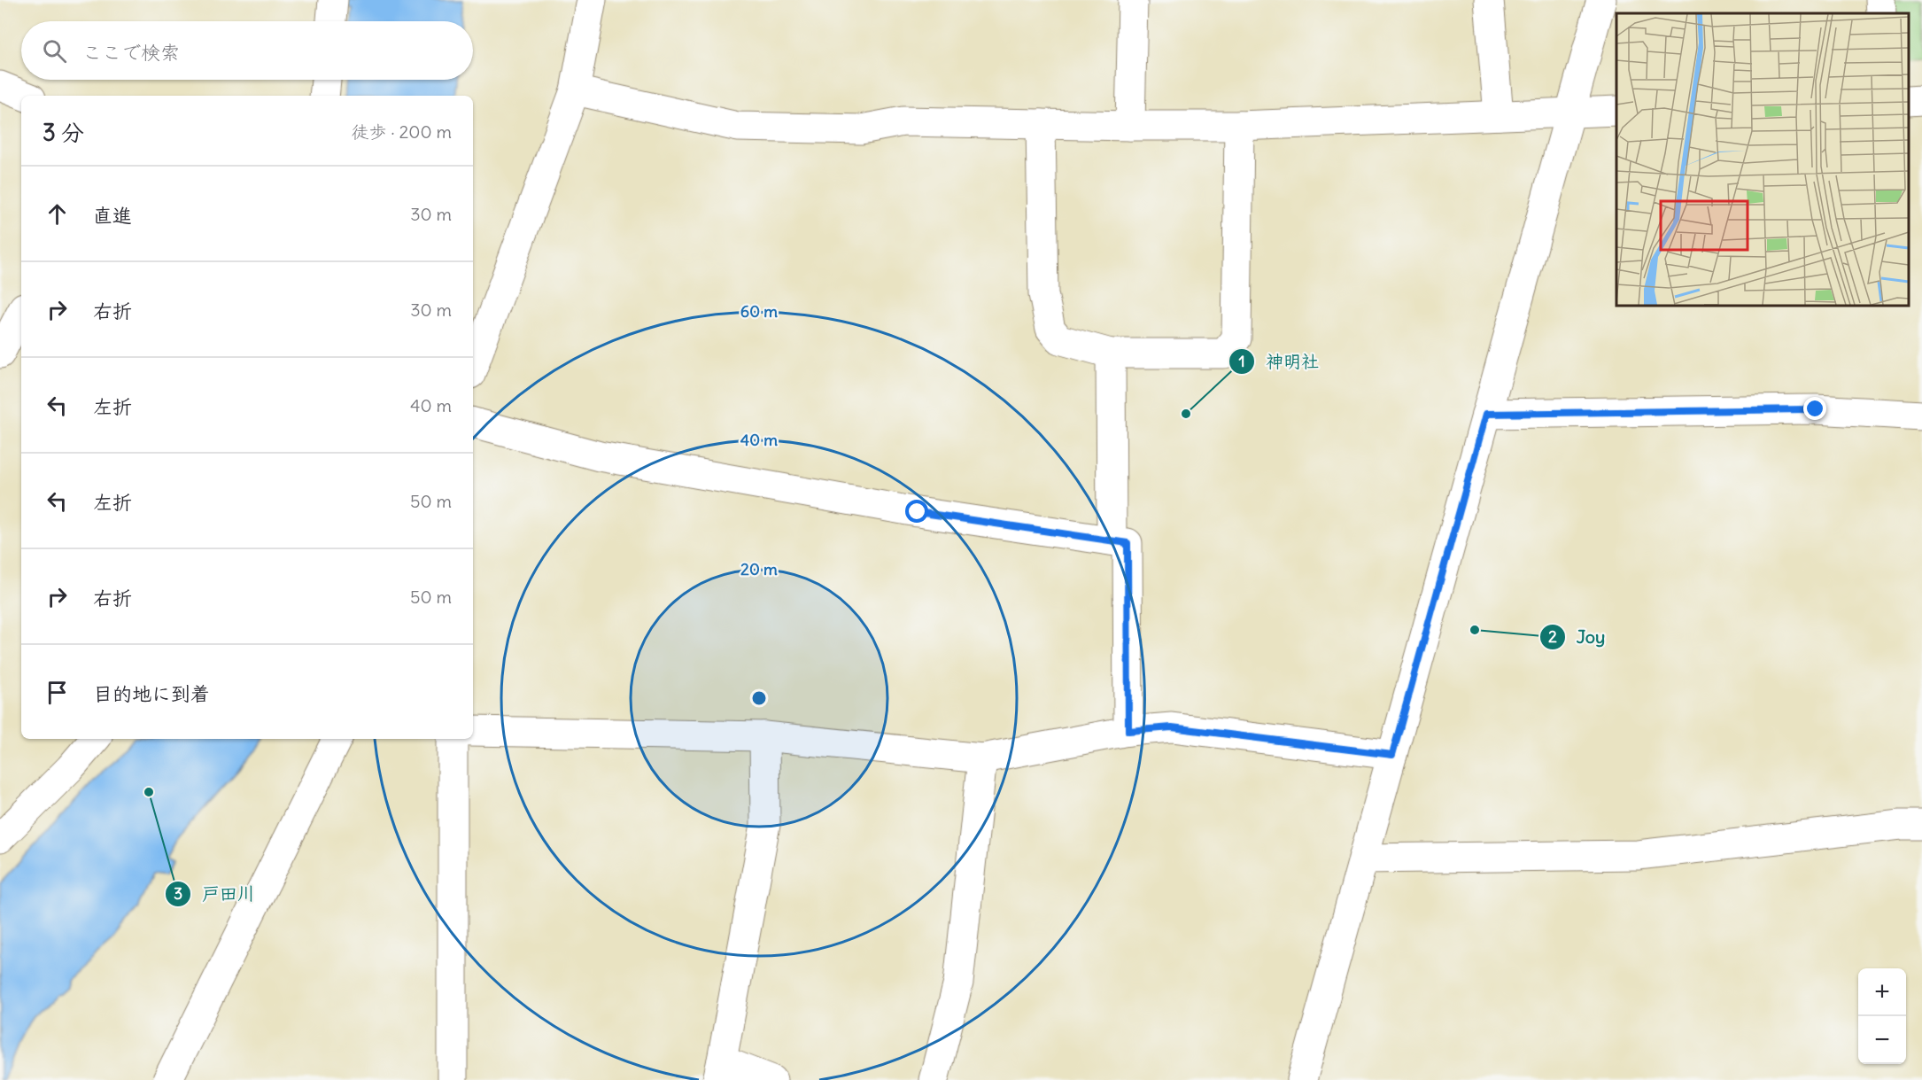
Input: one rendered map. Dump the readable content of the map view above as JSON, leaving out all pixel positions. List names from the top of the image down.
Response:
{
  "places": ["神明社", "Joy", "戸田川"],
  "page": {
    "search": "ここで検索",
    "heading": ["3 分", "徒歩 · 200 m"],
    "list": [
      ["直進", "30 m"],
      ["右折", "30 m"],
      ["左折", "40 m"],
      ["左折", "50 m"],
      ["右折", "50 m"],
      "目的地に到着"
    ],
    "map_buttons": ["+", "−"]
  },
  "rings": ["60 m", "40 m", "20 m"]
}
